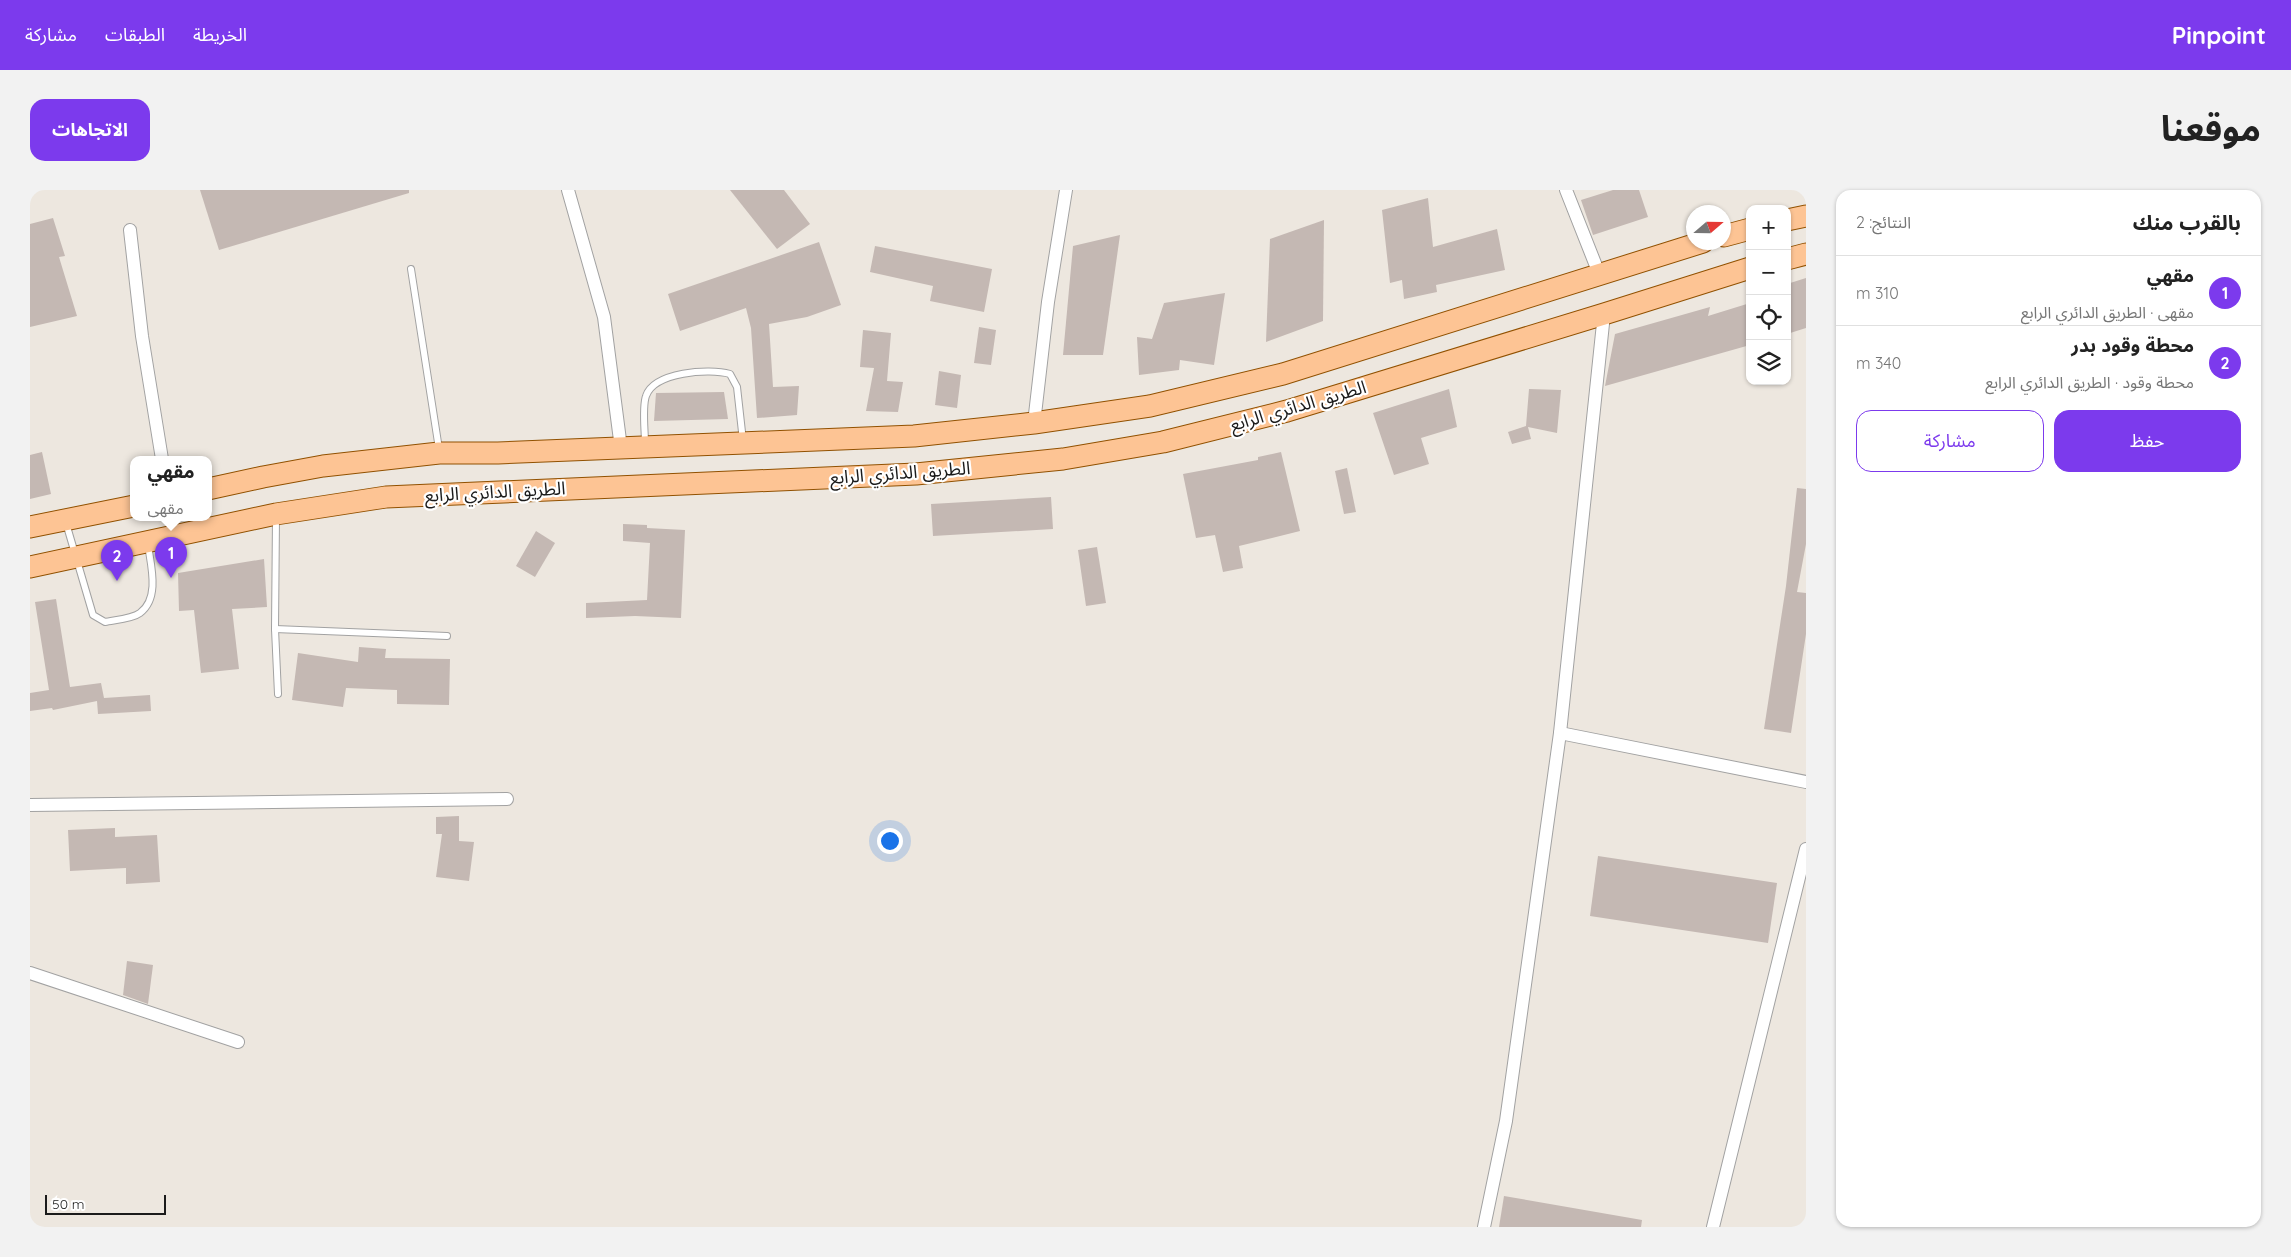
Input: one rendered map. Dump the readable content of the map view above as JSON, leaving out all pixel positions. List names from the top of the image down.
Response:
{
  "streets": {
    "main road": ["الطريق الدائري الرابع"]
  },
  "scale_bar": "50 m",
  "north": "right",
  "page": {
    "header": "Pinpoint",
    "nav": ["الخريطة", "الطبقات", "مشاركة"],
    "title": "موقعنا",
    "buttons": [
      "الاتجاهات",
      ["حفظ", "مشاركة"]
    ],
    "heading": ["بالقرب منك", "النتائج: 2"],
    "map_buttons": ["+", "−"],
    "list": [
      {
        "mark": "1",
        "name": "مقهي",
        "note": "مقهى · الطريق الدائري الرابع",
        "value": "310 m"
      },
      {
        "mark": "2",
        "name": "محطة وقود بدر",
        "note": "محطة وقود · الطريق الدائري الرابع",
        "value": "340 m"
      }
    ],
    "popup": ["مقهي", "مقهى"],
    "pins": ["1", "2"],
    "scale": "50 m"
  }
}
